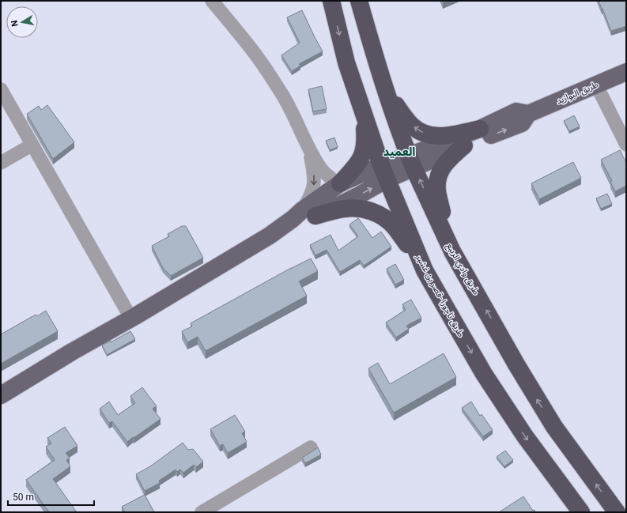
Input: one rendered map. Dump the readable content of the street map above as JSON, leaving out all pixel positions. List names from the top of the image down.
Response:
{
  "streets": {
    "highway": ["طريق وادي الربيع", "طريق تاجورا -قصر بن غشير"],
    "main road": ["طريق البوازيد"]
  },
  "one_way": ["طريق وادي الربيع", "طريق تاجورا -قصر بن غشير"],
  "districts": ["العميد"],
  "scale_bar": "50 m",
  "north": "left"
}
